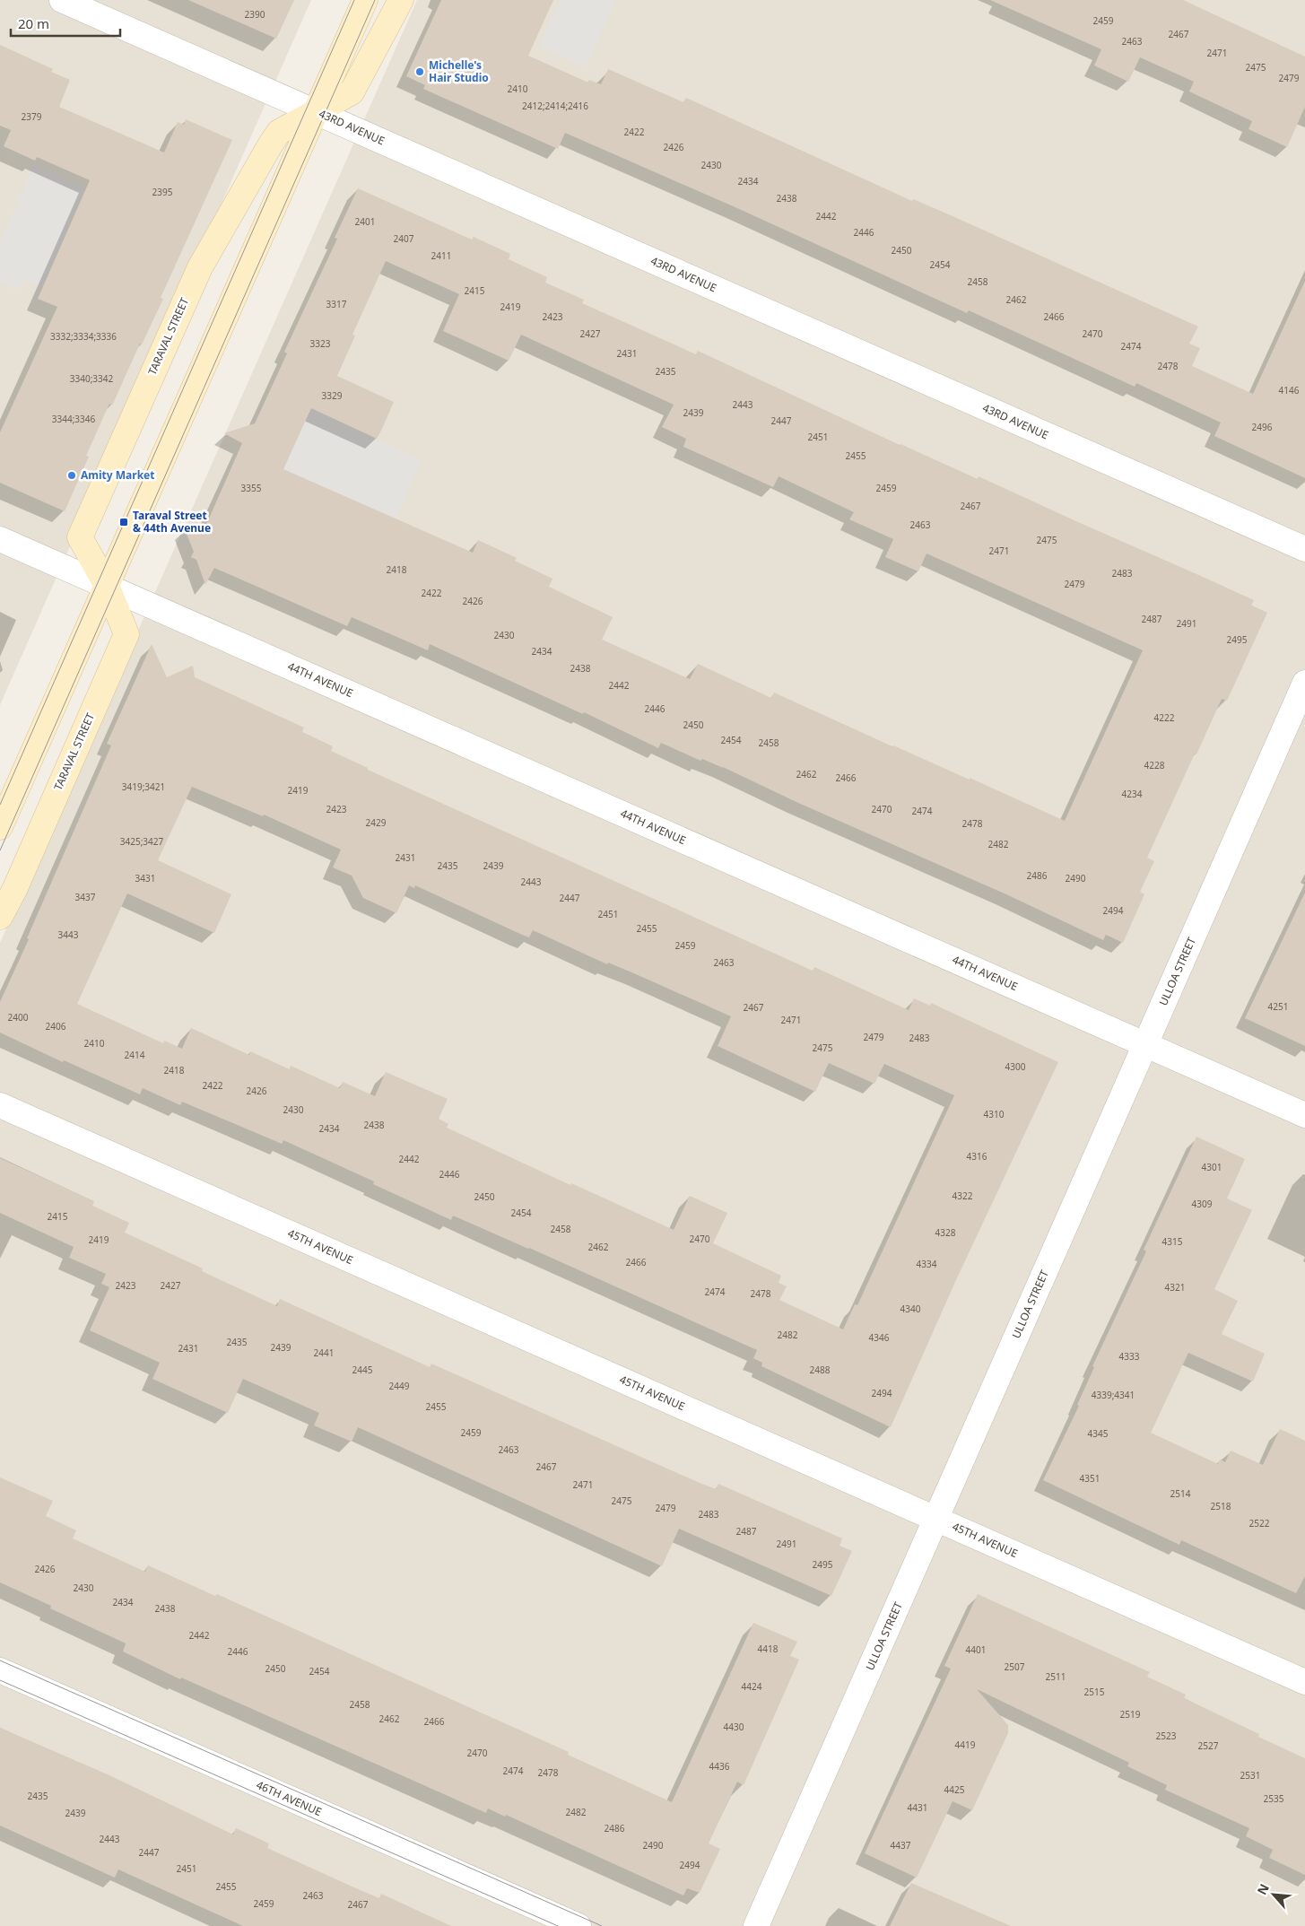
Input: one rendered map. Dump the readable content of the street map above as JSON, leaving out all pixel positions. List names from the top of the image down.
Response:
{
  "streets": {
    "street": [
      "43RD AVENUE",
      "TARAVAL STREET",
      "44TH AVENUE",
      "ULLOA STREET",
      "45TH AVENUE",
      "46TH AVENUE"
    ]
  },
  "crossings": [
    ["43RD AVENUE", "TARAVAL STREET"],
    ["TARAVAL STREET", "44TH AVENUE"],
    ["44TH AVENUE", "ULLOA STREET"],
    ["ULLOA STREET", "45TH AVENUE"]
  ],
  "places": {
    "other": ["Michelle's Hair Studio", "Amity Market"],
    "transit": ["Taraval Street & 44th Avenue"]
  },
  "house_numbers": [
    "2390",
    "2459",
    "2467",
    "2463",
    "2471",
    "2475",
    "2479",
    "2410",
    "2412;2414;2416",
    "2379",
    "2422",
    "2426",
    "2430",
    "2434",
    "2395",
    "2438",
    "2442",
    "2401",
    "2446",
    "2407",
    "2450",
    "2411",
    "2454",
    "2458",
    "2415",
    "2462",
    "3317",
    "2419",
    "2423",
    "2466",
    "2427",
    "2470",
    "3332;3334;3336",
    "3323",
    "2474",
    "2431",
    "2478",
    "2435",
    "3340;3342",
    "4146",
    "3329",
    "2443",
    "2439",
    "3344;3346",
    "2447",
    "2496",
    "2451",
    "2455",
    "3355",
    "2459",
    "2467",
    "2463",
    "2475",
    "2471",
    "2418",
    "2483",
    "2479",
    "2422",
    "2426",
    "2487",
    "2491",
    "2430",
    "2495",
    "2434",
    "2438",
    "2442",
    "2446",
    "4222",
    "2450",
    "2454",
    "2458",
    "4228",
    "2462",
    "2466",
    "3419;3421",
    "2419",
    "4234",
    "2423",
    "2470",
    "2474",
    "2429",
    "2478",
    "3425;3427",
    "2482",
    "2431",
    "2435",
    "2439",
    "2486",
    "3431",
    "2490",
    "2443",
    "3437",
    "2447",
    "2494",
    "2451",
    "2455",
    "3443",
    "2459",
    "2463",
    "4251",
    "2467",
    "2400",
    "2471",
    "2406",
    "2479",
    "2483",
    "2410",
    "2475",
    "2414",
    "4300",
    "2418",
    "2422",
    "2426",
    "2430",
    "4310",
    "2438",
    "2434",
    "4316",
    "2442",
    "4301",
    "2446",
    "4322",
    "2450",
    "4309",
    "2454",
    "2415",
    "2458",
    "4328",
    "2470",
    "2419",
    "4315",
    "2462",
    "2466",
    "4334",
    "2423",
    "2427",
    "4321",
    "2474",
    "2478",
    "4340",
    "2482",
    "4346",
    "2435",
    "2439",
    "2431",
    "2441",
    "4333",
    "2445",
    "2488",
    "2449",
    "2494",
    "4339;4341",
    "2455",
    "2459",
    "4345",
    "2463",
    "2467",
    "4351",
    "2471",
    "2514",
    "2475",
    "2518",
    "2479",
    "2483",
    "2522",
    "2487",
    "2491",
    "2495",
    "2426",
    "2430",
    "2434",
    "2438",
    "2442",
    "4418",
    "4401",
    "2446",
    "2507",
    "2450",
    "2454",
    "2511",
    "4424",
    "2515",
    "2458",
    "2519",
    "2462",
    "2466",
    "4430",
    "2523",
    "4419",
    "2527",
    "2470",
    "4436",
    "2474",
    "2478",
    "2531",
    "4425",
    "2435",
    "2535",
    "4431",
    "2482",
    "2439",
    "2486",
    "2443",
    "2490",
    "4437",
    "2447",
    "2494",
    "2451",
    "2455",
    "2463",
    "2459",
    "2467"
  ],
  "scale_bar": "20 m",
  "north": "top left"
}
